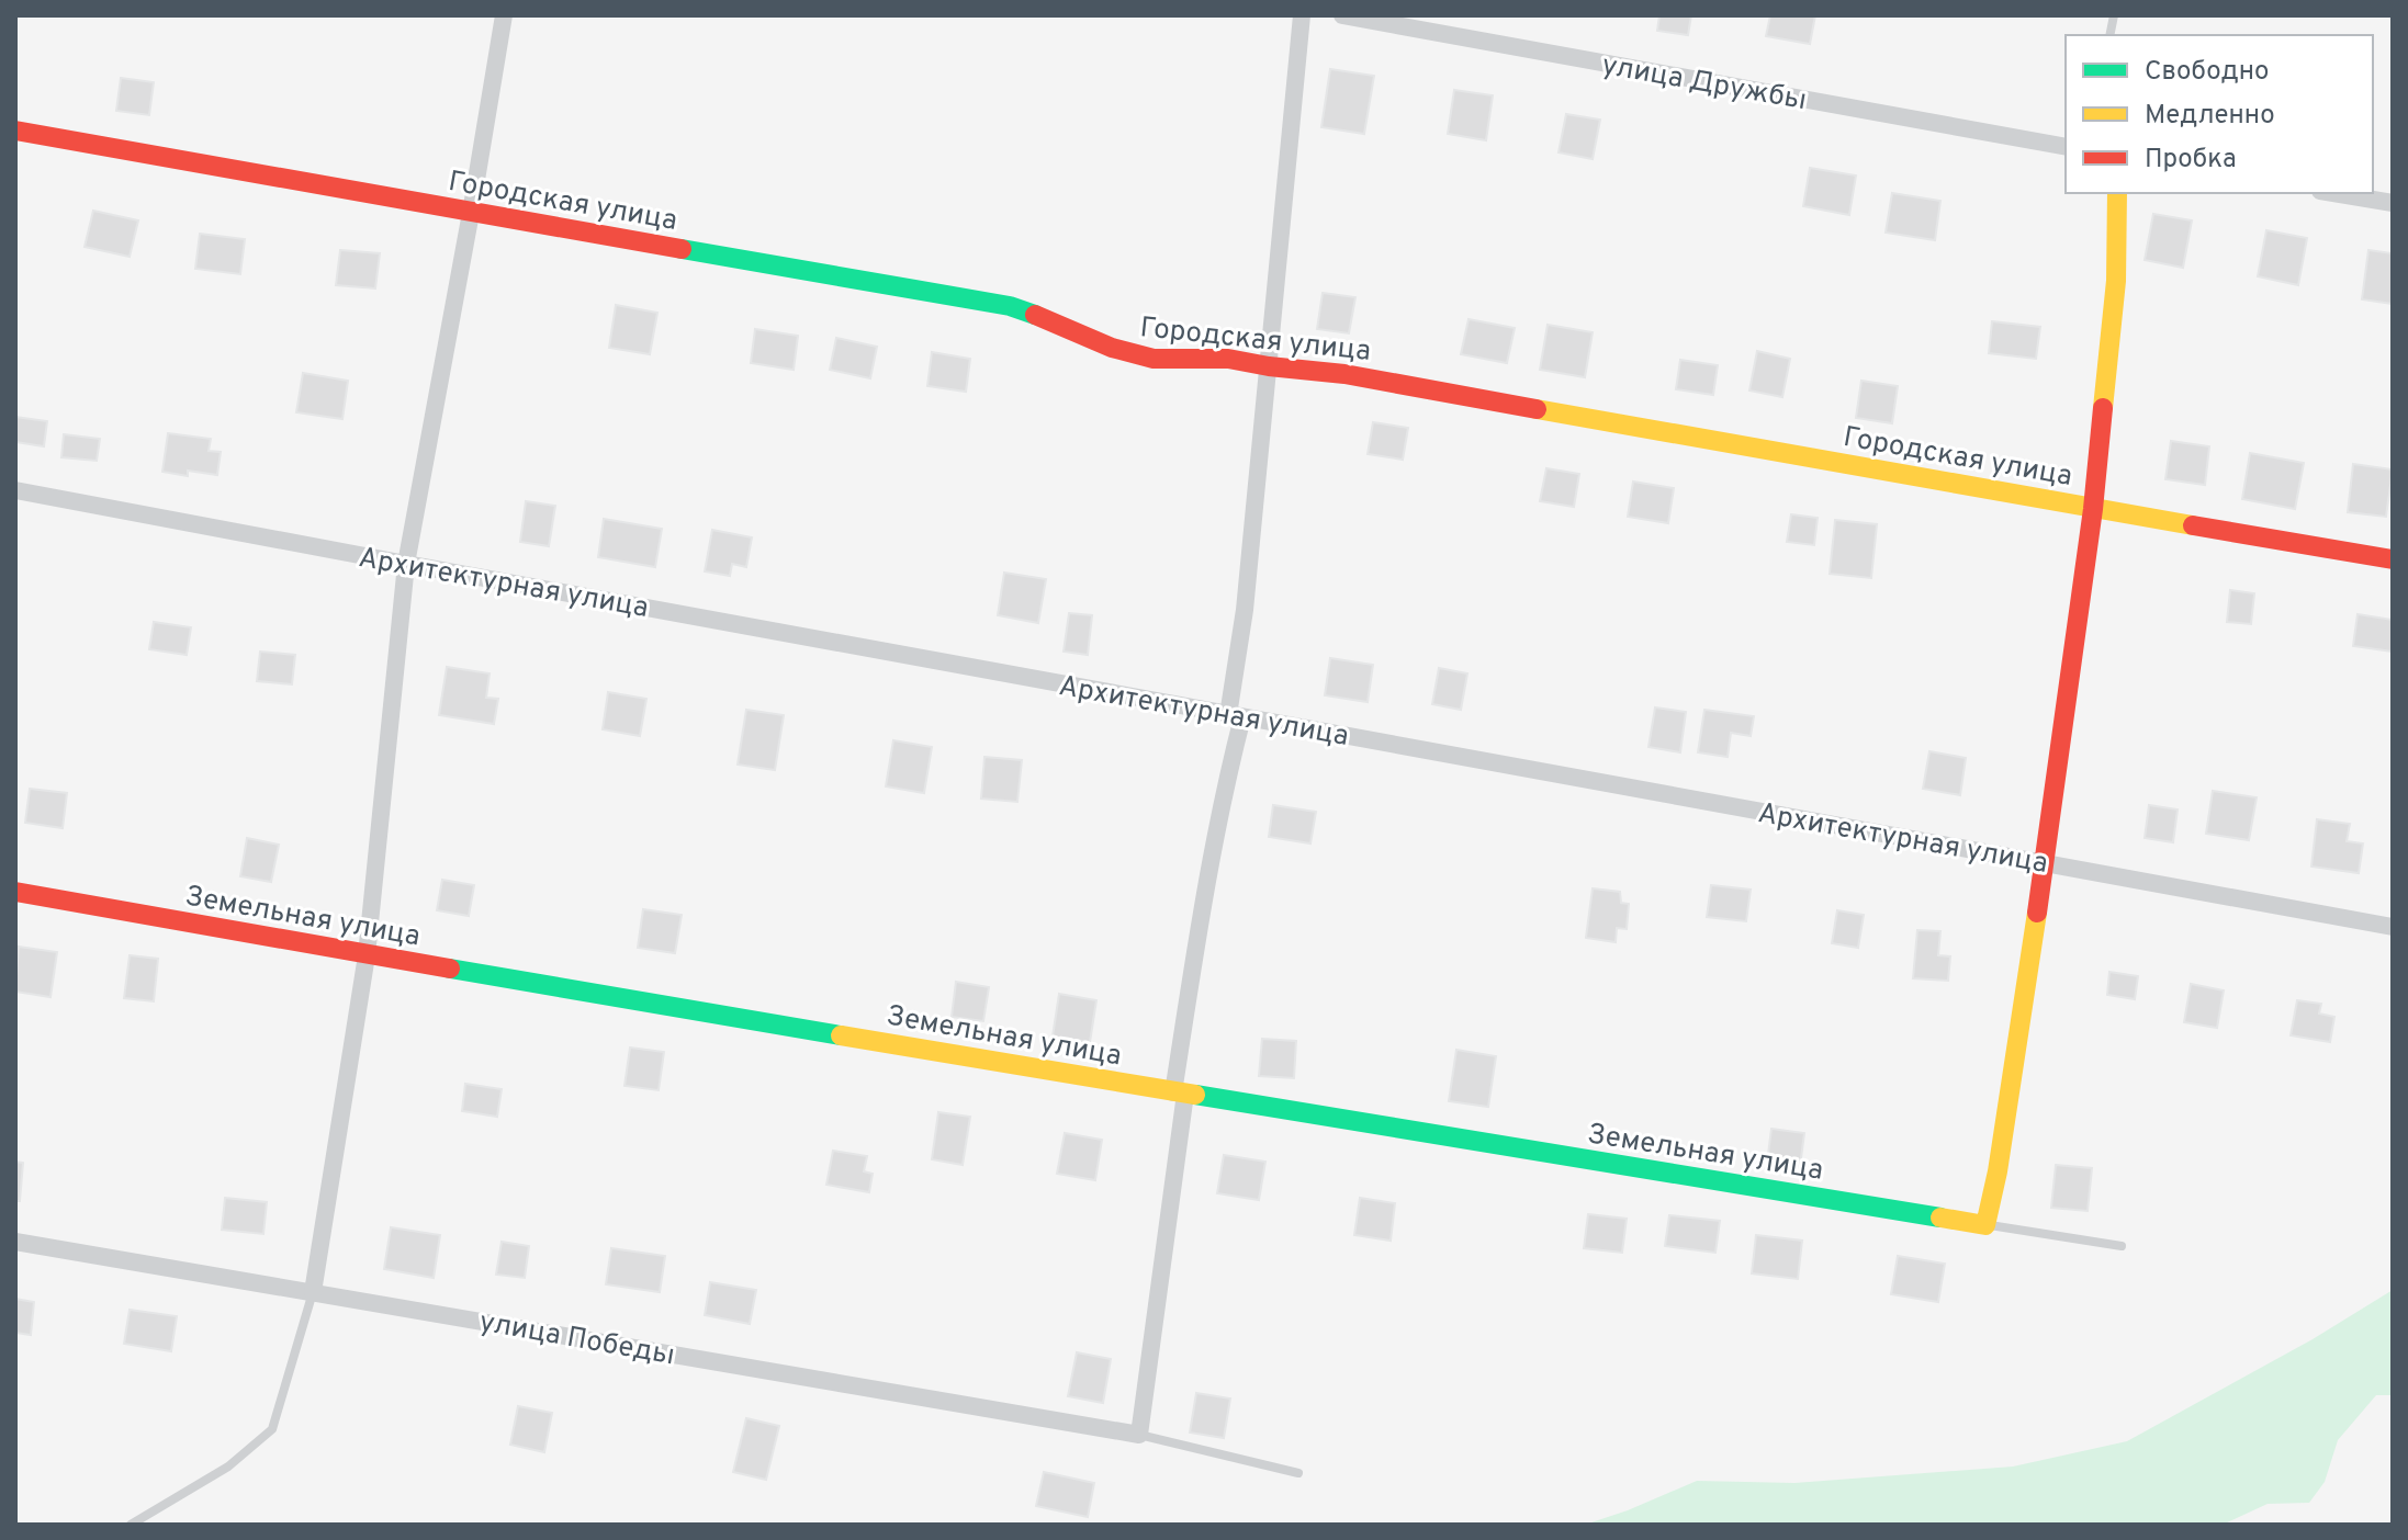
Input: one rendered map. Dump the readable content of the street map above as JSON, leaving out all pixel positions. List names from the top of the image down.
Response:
{
  "streets": {
    "street": [
      "улица Дружбы",
      "Городская улица",
      "Архитектурная улица",
      "Земельная улица",
      "улица Победы"
    ]
  },
  "legend": ["Свободно", "Медленно", "Пробка"]
}
